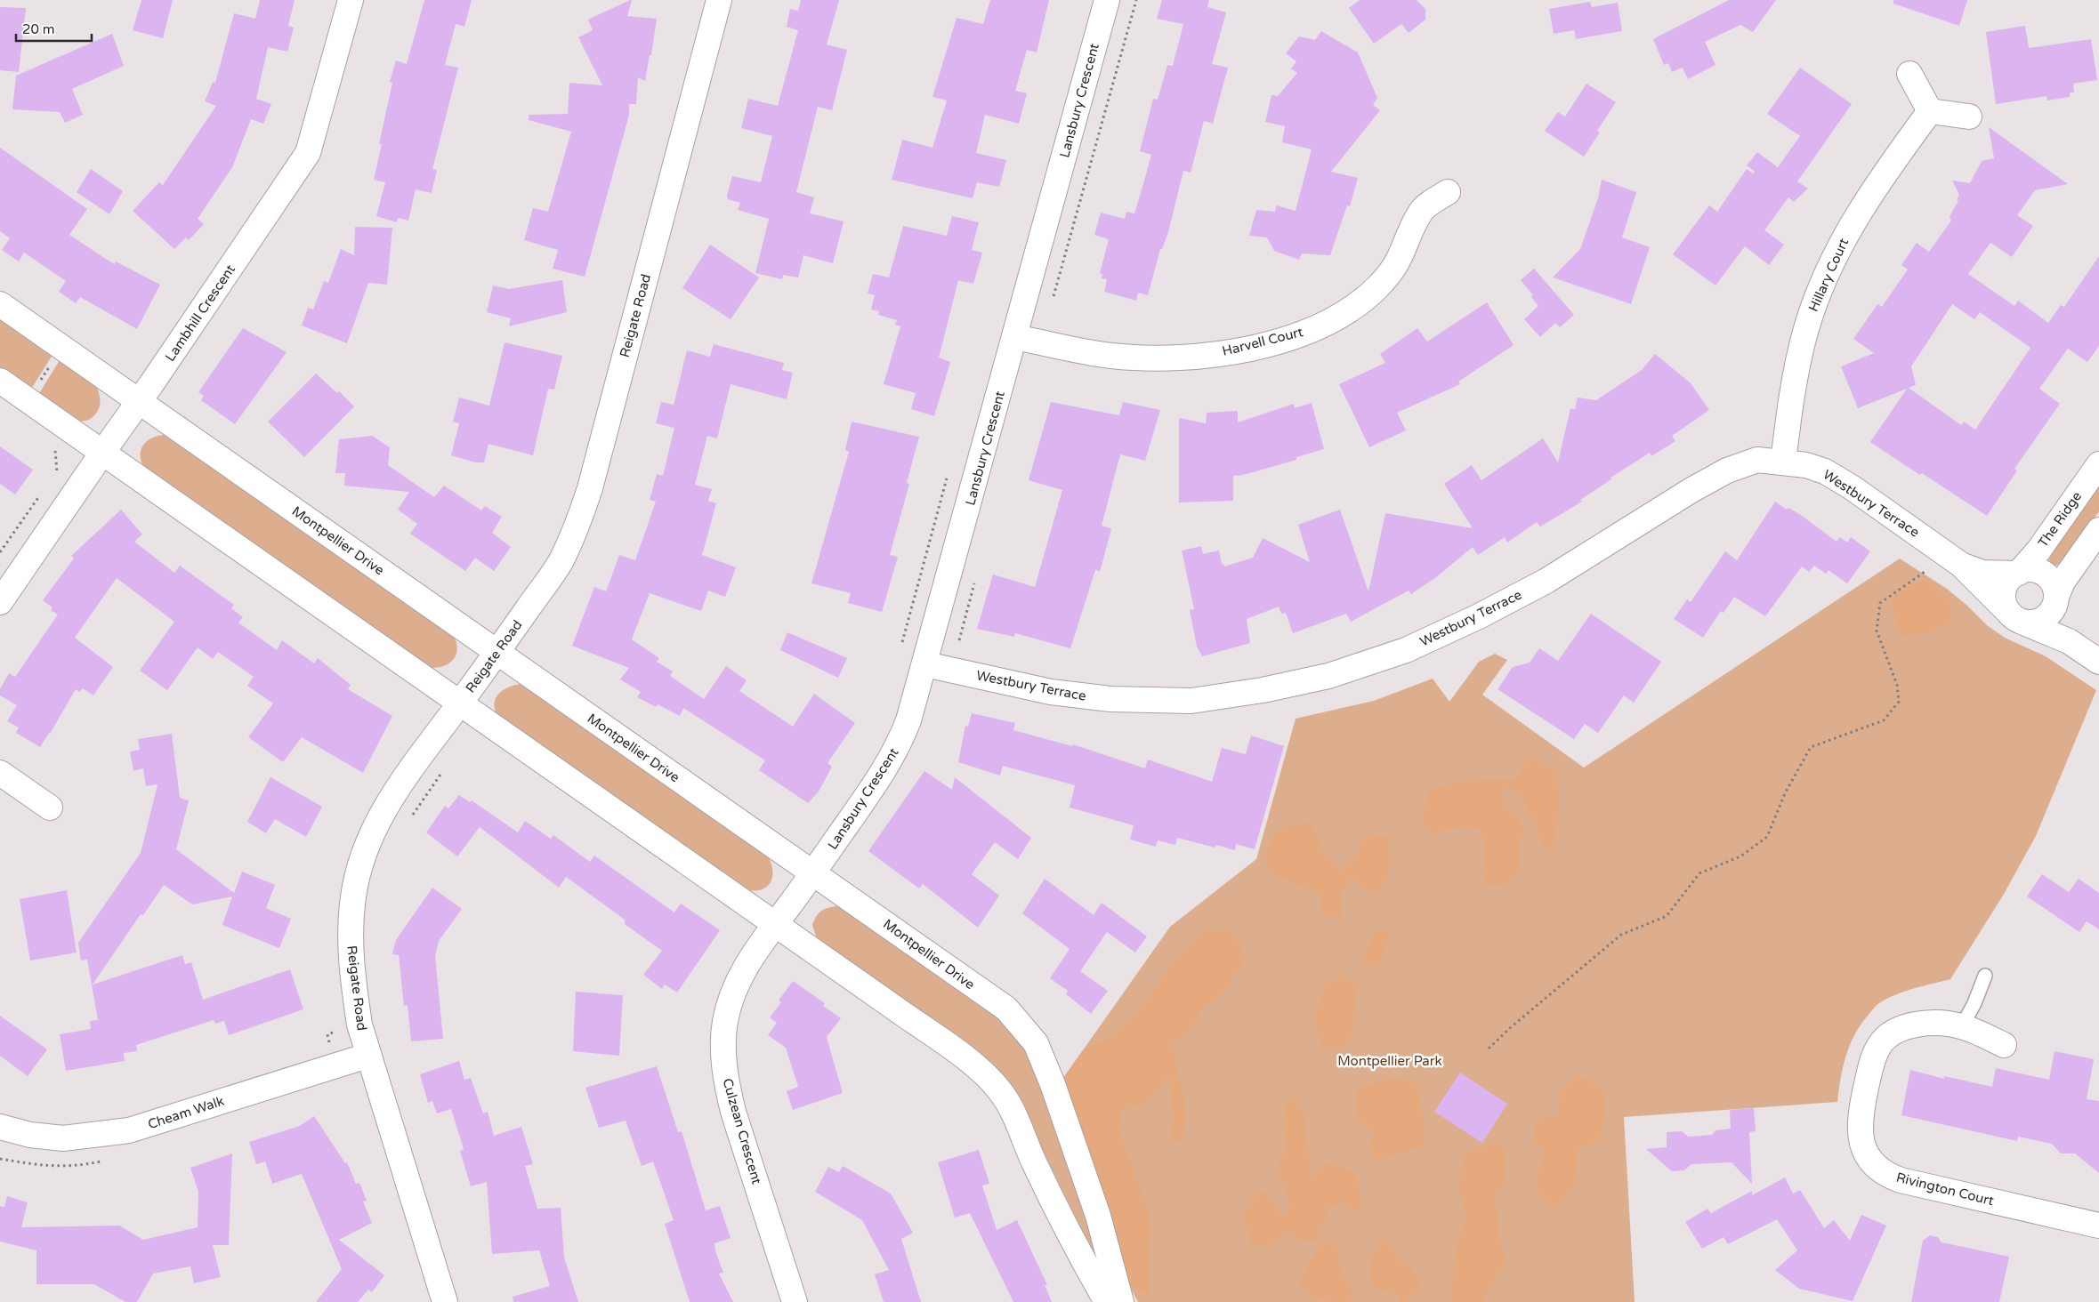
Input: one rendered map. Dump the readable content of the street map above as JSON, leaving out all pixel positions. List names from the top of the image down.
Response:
{
  "streets": {
    "street": [
      "Lansbury Crescent",
      "Hillary Court",
      "Lambhill Crescent",
      "Reigate Road",
      "Harvell Court",
      "Westbury Terrace",
      "The Ridge",
      "Montpellier Drive",
      "Cheam Walk",
      "Culzean Crescent",
      "Rivington Court"
    ]
  },
  "crossings": [
    ["Lansbury Crescent", "Harvell Court"],
    ["Lansbury Crescent", "Westbury Terrace"],
    ["Lansbury Crescent", "Montpellier Drive"],
    ["Lansbury Crescent", "Culzean Crescent"],
    ["Hillary Court", "Westbury Terrace"],
    ["Lambhill Crescent", "Montpellier Drive"],
    ["Reigate Road", "Montpellier Drive"],
    ["Reigate Road", "Cheam Walk"],
    ["Westbury Terrace", "The Ridge"],
    ["Montpellier Drive", "Culzean Crescent"]
  ],
  "parks": ["Montpellier Park"],
  "scale_bar": "20 m"
}
